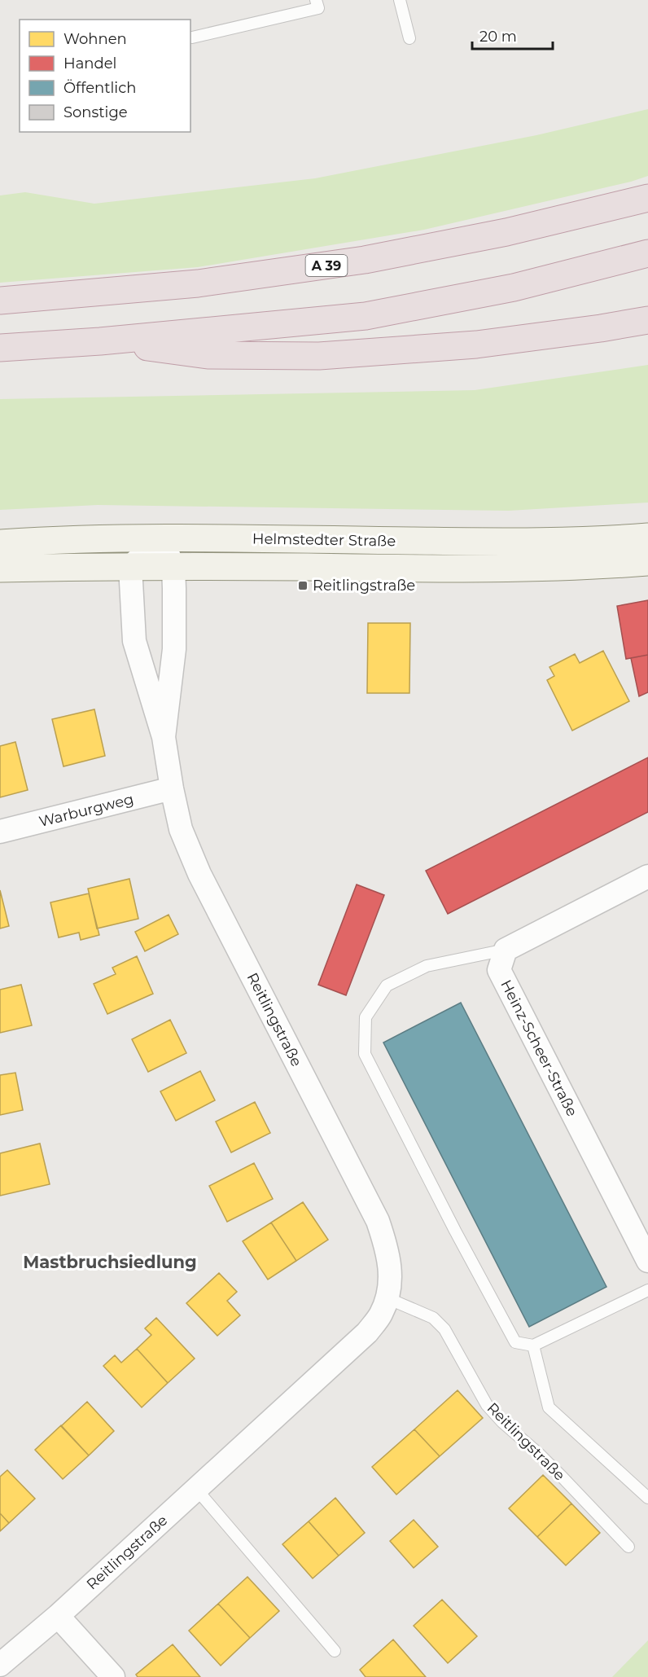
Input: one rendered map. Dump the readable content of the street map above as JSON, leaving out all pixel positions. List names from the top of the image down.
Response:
{
  "streets": {
    "highway": ["A 39"],
    "street": [
      "Helmstedter Straße",
      "Warburgweg",
      "Reitlingstraße",
      "Heinz-Scheer-Straße"
    ]
  },
  "crossings": [
    ["Helmstedter Straße", "Reitlingstraße"],
    ["Warburgweg", "Reitlingstraße"]
  ],
  "districts": ["Mastbruchsiedlung"],
  "places": {
    "transit": ["Reitlingstraße"]
  },
  "legend": [
    "Wohnen",
    "Handel",
    "Öffentlich",
    "Sonstige"
  ],
  "scale_bar": "20 m"
}
